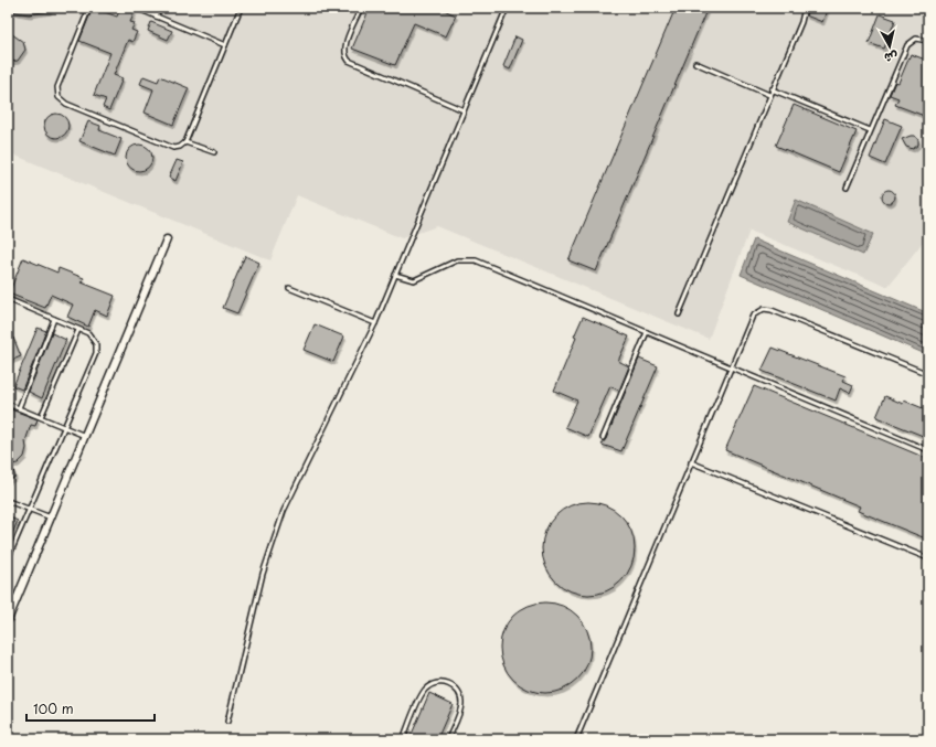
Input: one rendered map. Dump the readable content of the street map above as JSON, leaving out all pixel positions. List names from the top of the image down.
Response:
{
  "scale_bar": "100 m",
  "north": "bottom"
}
